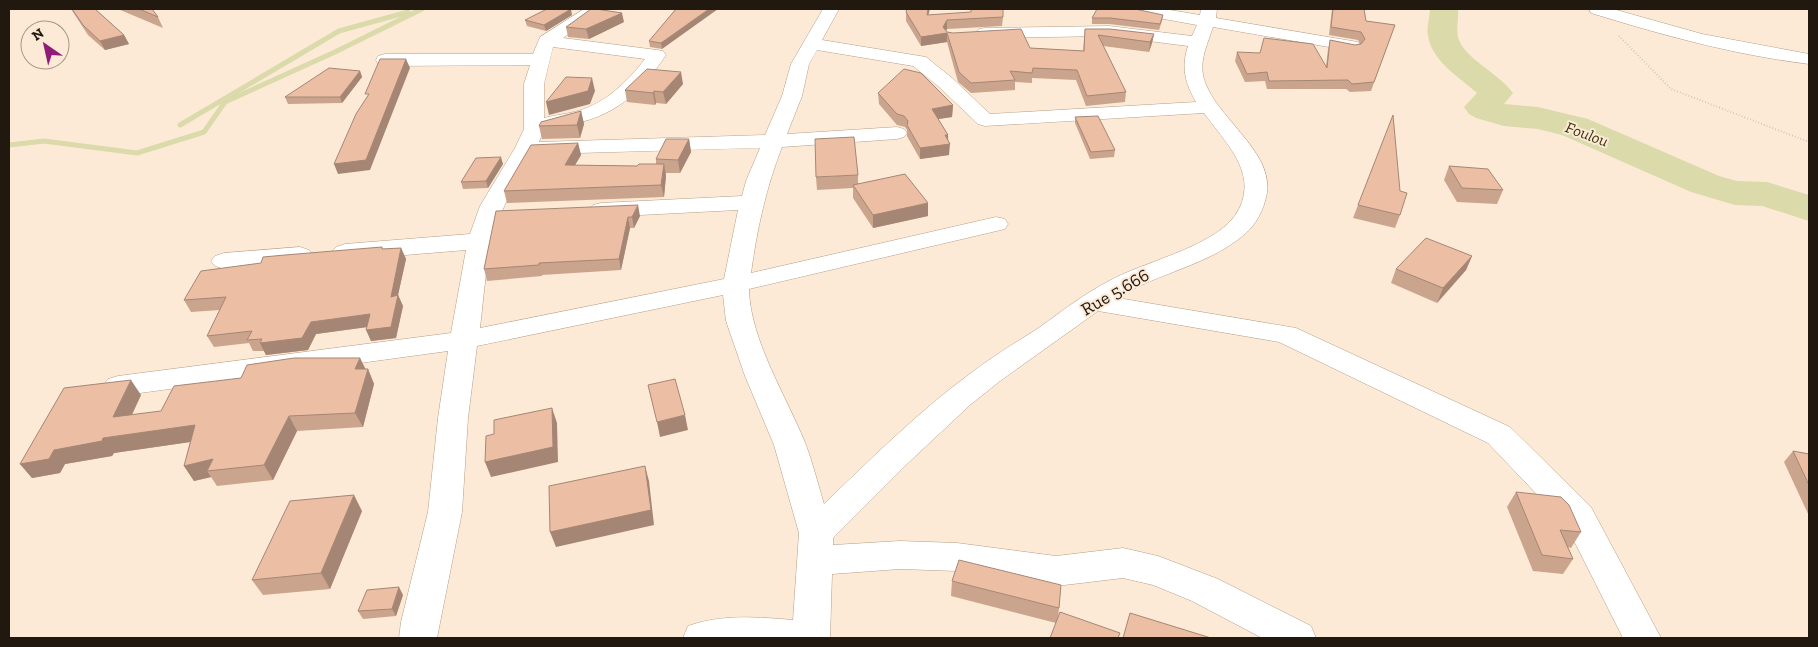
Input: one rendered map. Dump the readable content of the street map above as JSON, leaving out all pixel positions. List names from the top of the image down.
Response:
{
  "streets": {
    "street": ["Rue 5.666"]
  },
  "water": ["Foulou"],
  "north": "top left"
}
